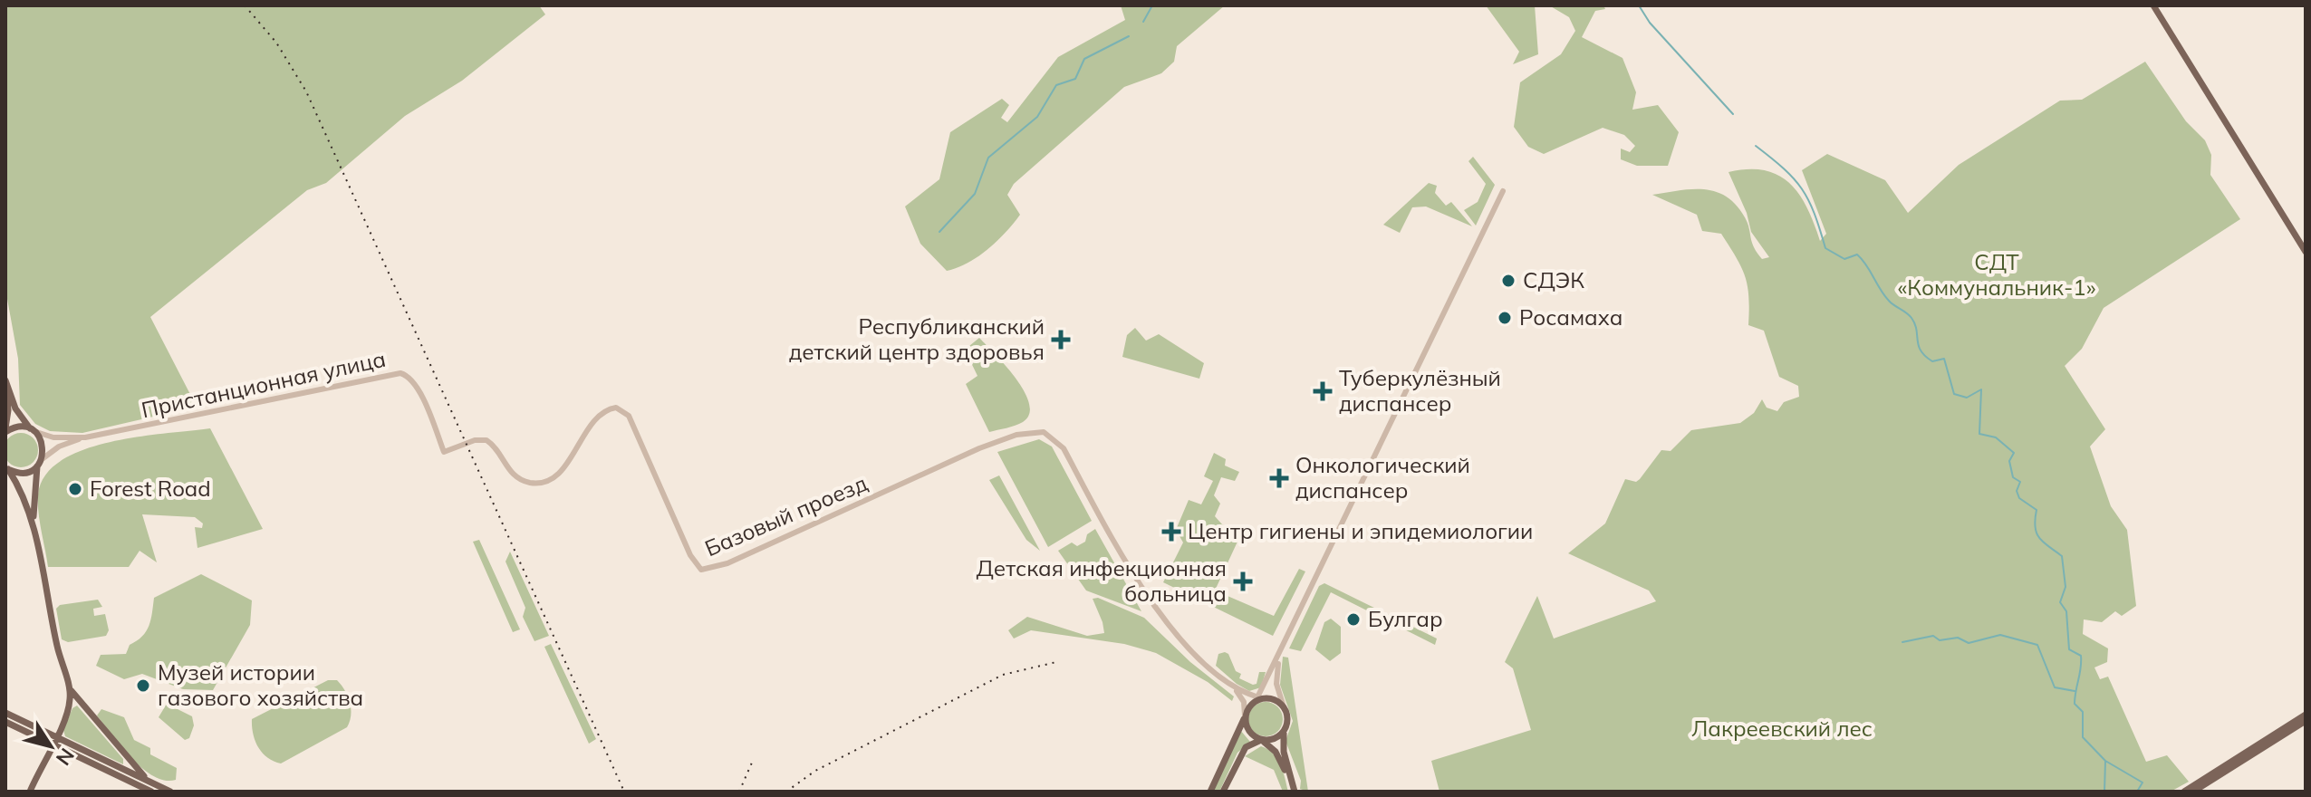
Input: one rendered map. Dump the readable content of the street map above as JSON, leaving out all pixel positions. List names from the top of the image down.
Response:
{
  "streets": {
    "street": ["Пристанционная улица", "Базовый проезд"]
  },
  "crossings": [
    ["Пристанционная улица", "Базовый проезд"]
  ],
  "parks": ["СДТ «Коммунальник-1»", "Лакреевский лес"],
  "places": {
    "other": [
      "СДЭК",
      "Росамаха",
      "Forest Road",
      "Булгар",
      "Музей истории газового хозяйства"
    ],
    "health": [
      "Республиканский детский центр здоровья",
      "Туберкулёзный диспансер",
      "Онкологический диспансер",
      "Центр гигиены и эпидемиологии",
      "Детская инфекционная больница"
    ]
  },
  "north": "bottom right"
}
